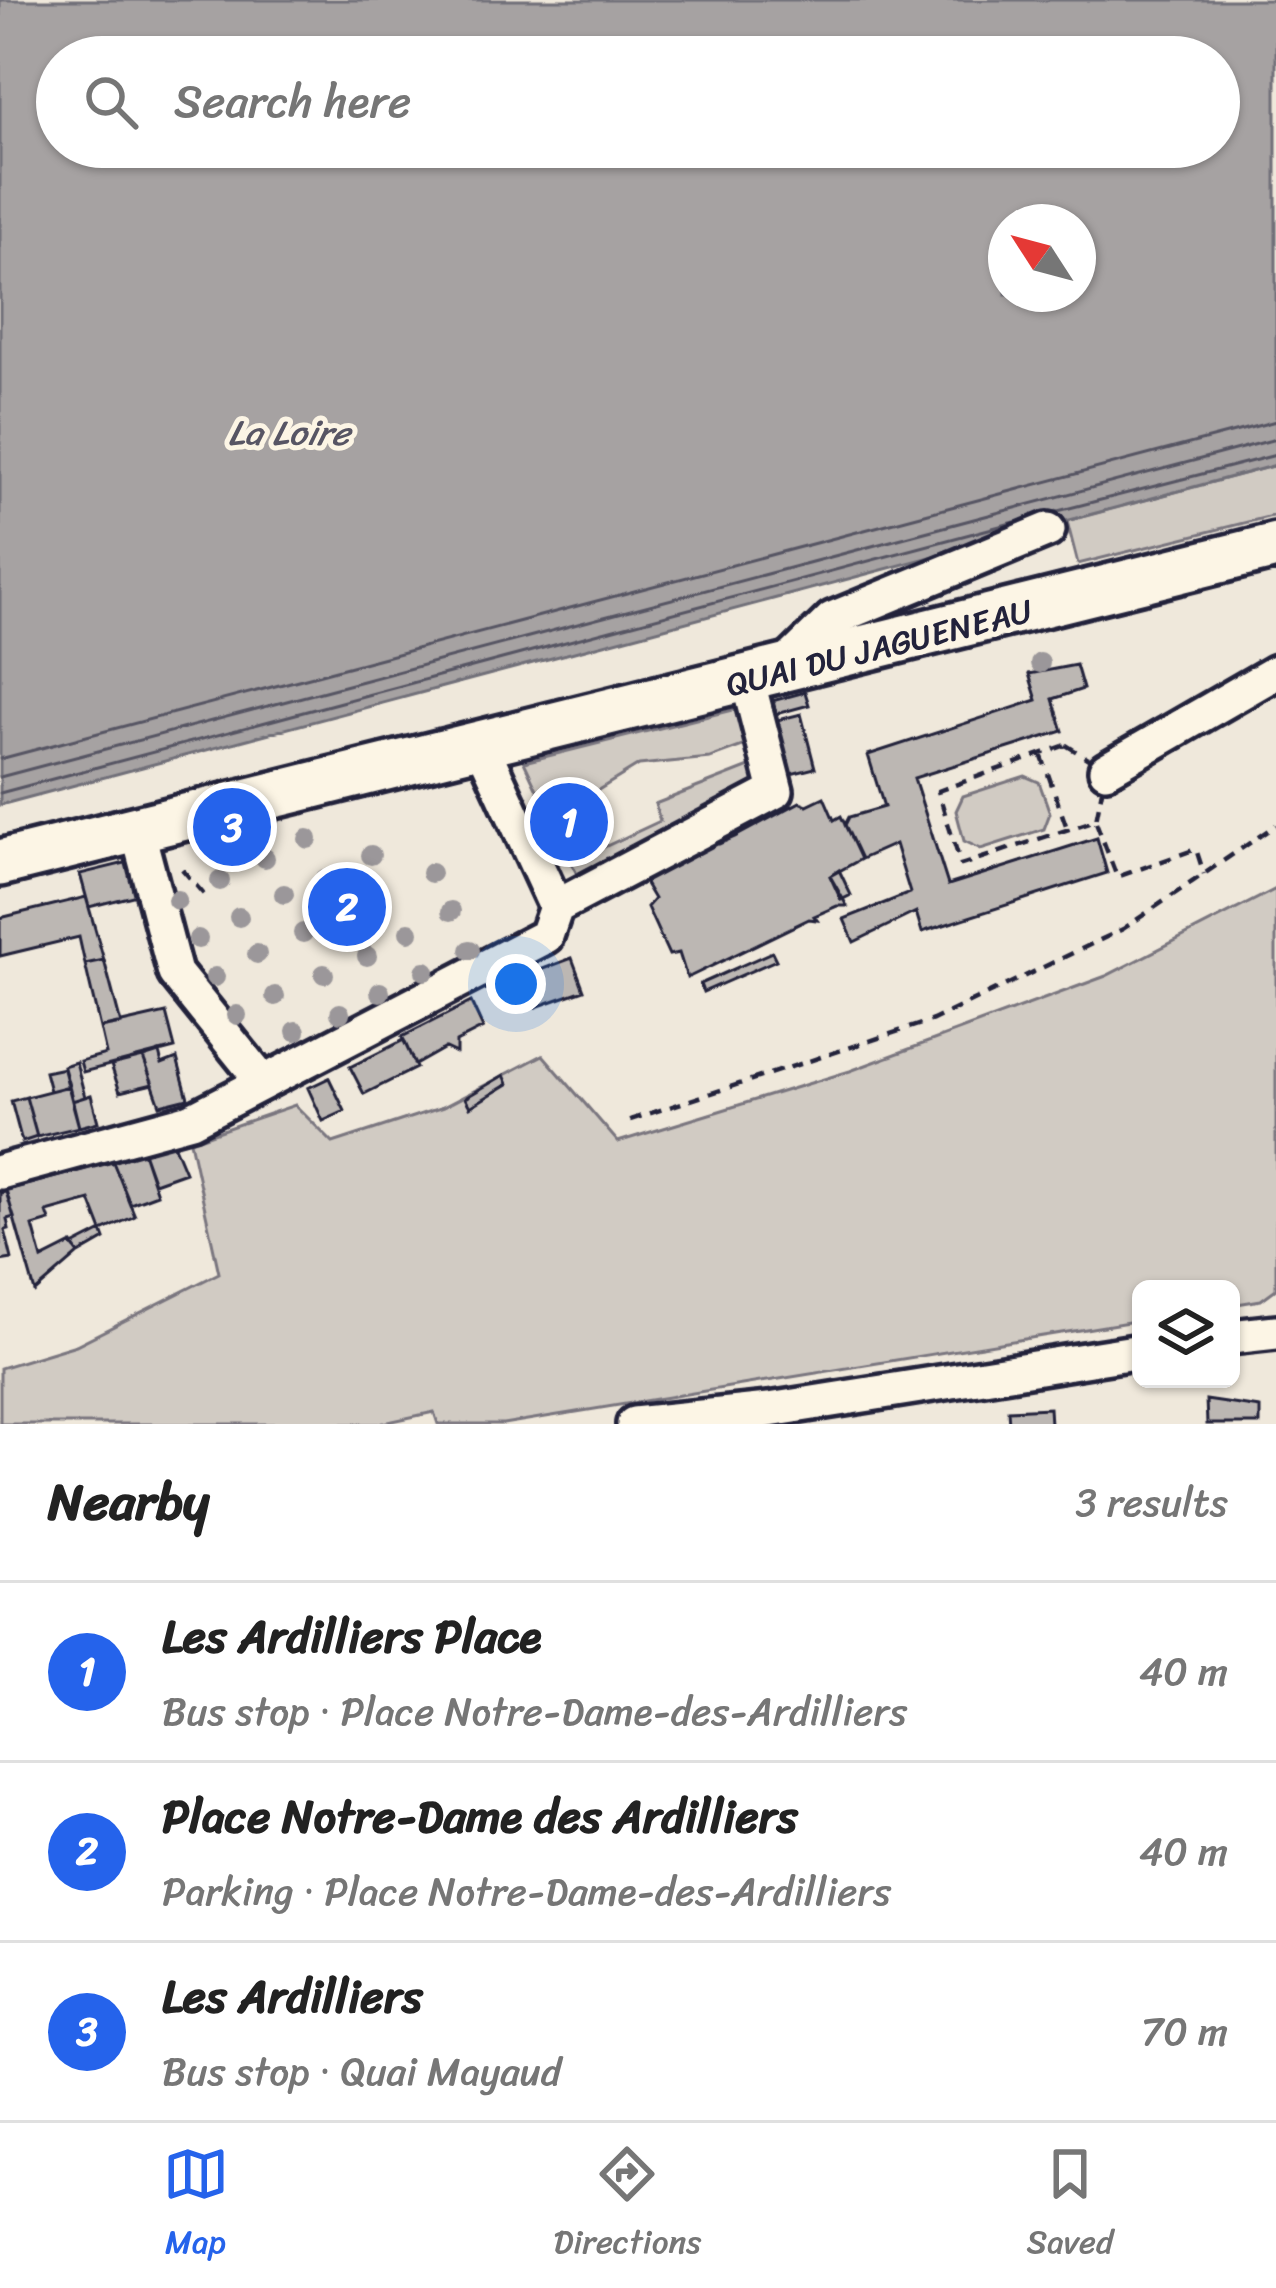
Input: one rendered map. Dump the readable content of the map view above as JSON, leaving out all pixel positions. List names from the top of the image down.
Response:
{
  "streets": {
    "main road": ["QUAI DU JAGUENEAU"]
  },
  "water": ["La Loire"],
  "north": "top left",
  "page": {
    "search": "Search here",
    "pins": ["1", "3", "2"],
    "heading": ["Nearby", "3 results"],
    "list": [
      {
        "mark": "1",
        "name": "Les Ardilliers Place",
        "note": "Bus stop · Place Notre-Dame-des-Ardilliers",
        "value": "40 m"
      },
      {
        "mark": "2",
        "name": "Place Notre-Dame des Ardilliers",
        "note": "Parking · Place Notre-Dame-des-Ardilliers",
        "value": "40 m"
      },
      {
        "mark": "3",
        "name": "Les Ardilliers",
        "note": "Bus stop · Quai Mayaud",
        "value": "70 m"
      }
    ],
    "nav": ["Map", "Directions", "Saved"]
  }
}
